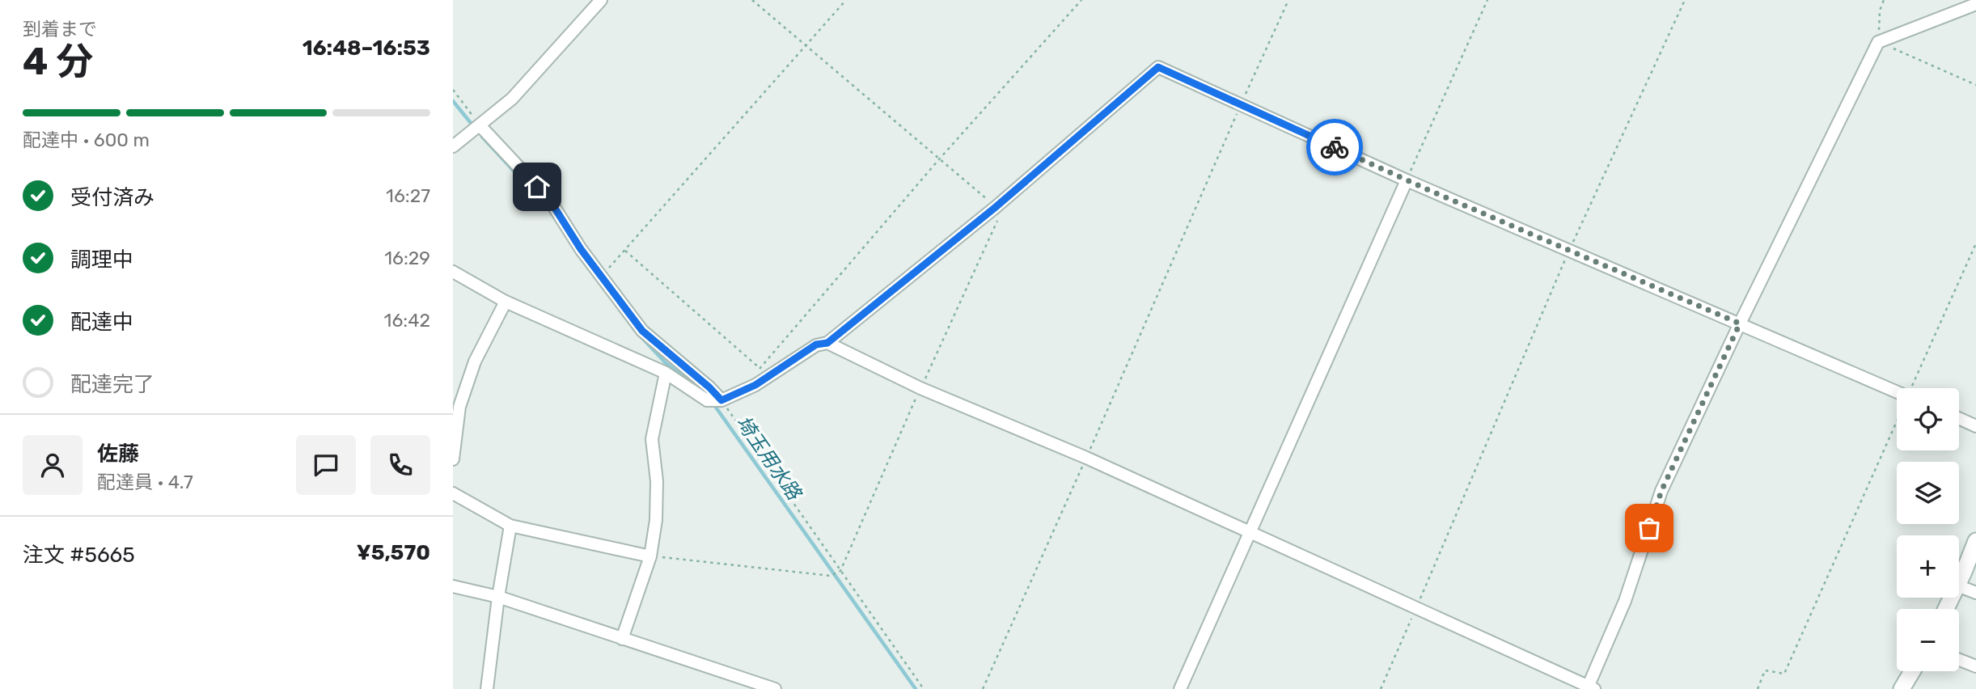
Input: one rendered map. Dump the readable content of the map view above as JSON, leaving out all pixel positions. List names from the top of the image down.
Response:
{
  "water": ["埼玉用水路"],
  "page": {
    "heading": ["4 分", "到着まで", "16:48–16:53"],
    "panel": [
      "佐藤",
      "配達員 · 4.7",
      "注文 #5665",
      "¥5,570"
    ],
    "bar": "配達中 · 600 m",
    "list": [
      ["受付済み", "16:27"],
      ["調理中", "16:29"],
      ["配達中", "16:42"],
      "配達完了"
    ],
    "map_buttons": ["+", "−"]
  }
}
